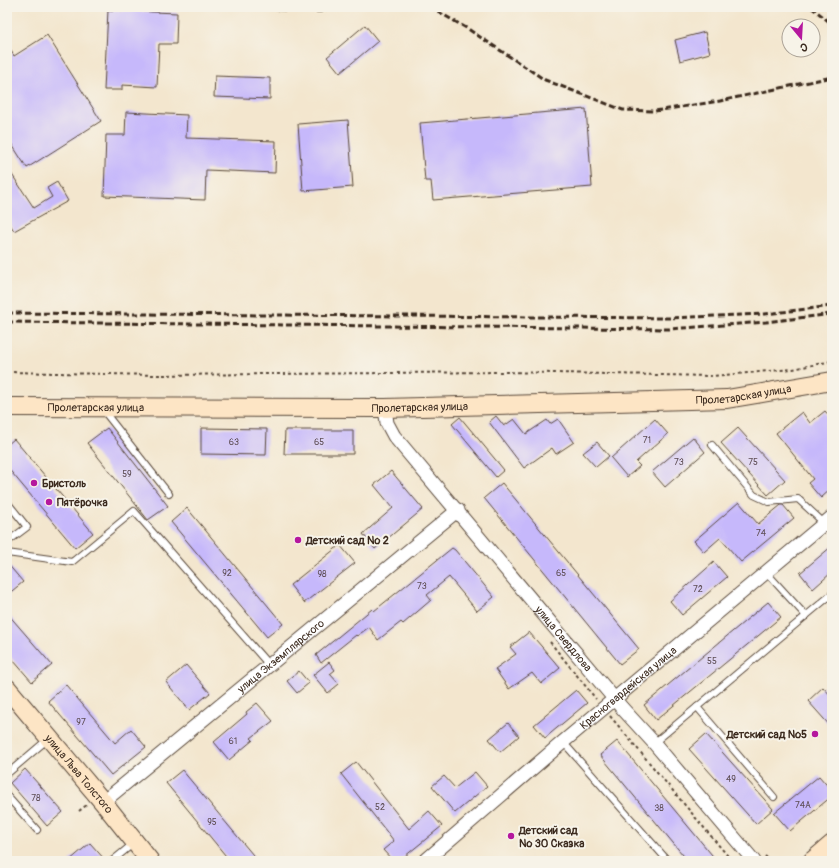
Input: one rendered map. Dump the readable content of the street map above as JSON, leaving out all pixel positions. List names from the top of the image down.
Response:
{
  "streets": {
    "street": [
      "Пролетарская улица",
      "улица Свердлова",
      "улица Экземплярского",
      "Красногвардейская улица",
      "улица Льва Толстого"
    ]
  },
  "crossings": [
    ["Пролетарская улица", "улица Свердлова"],
    ["улица Свердлова", "улица Экземплярского"],
    ["улица Свердлова", "Красногвардейская улица"],
    ["улица Экземплярского", "улица Льва Толстого"]
  ],
  "places": [
    "Бристоль",
    "Пятёрочка",
    "Детский сад № 2",
    "Детский сад №5",
    "Детский сад № 30 Сказка"
  ],
  "house_numbers": [
    "71",
    "63",
    "65",
    "73",
    "75",
    "59",
    "74",
    "92",
    "65",
    "98",
    "73",
    "72",
    "55",
    "97",
    "61",
    "49",
    "78",
    "74А",
    "52",
    "38",
    "95"
  ],
  "north": "bottom"
}
